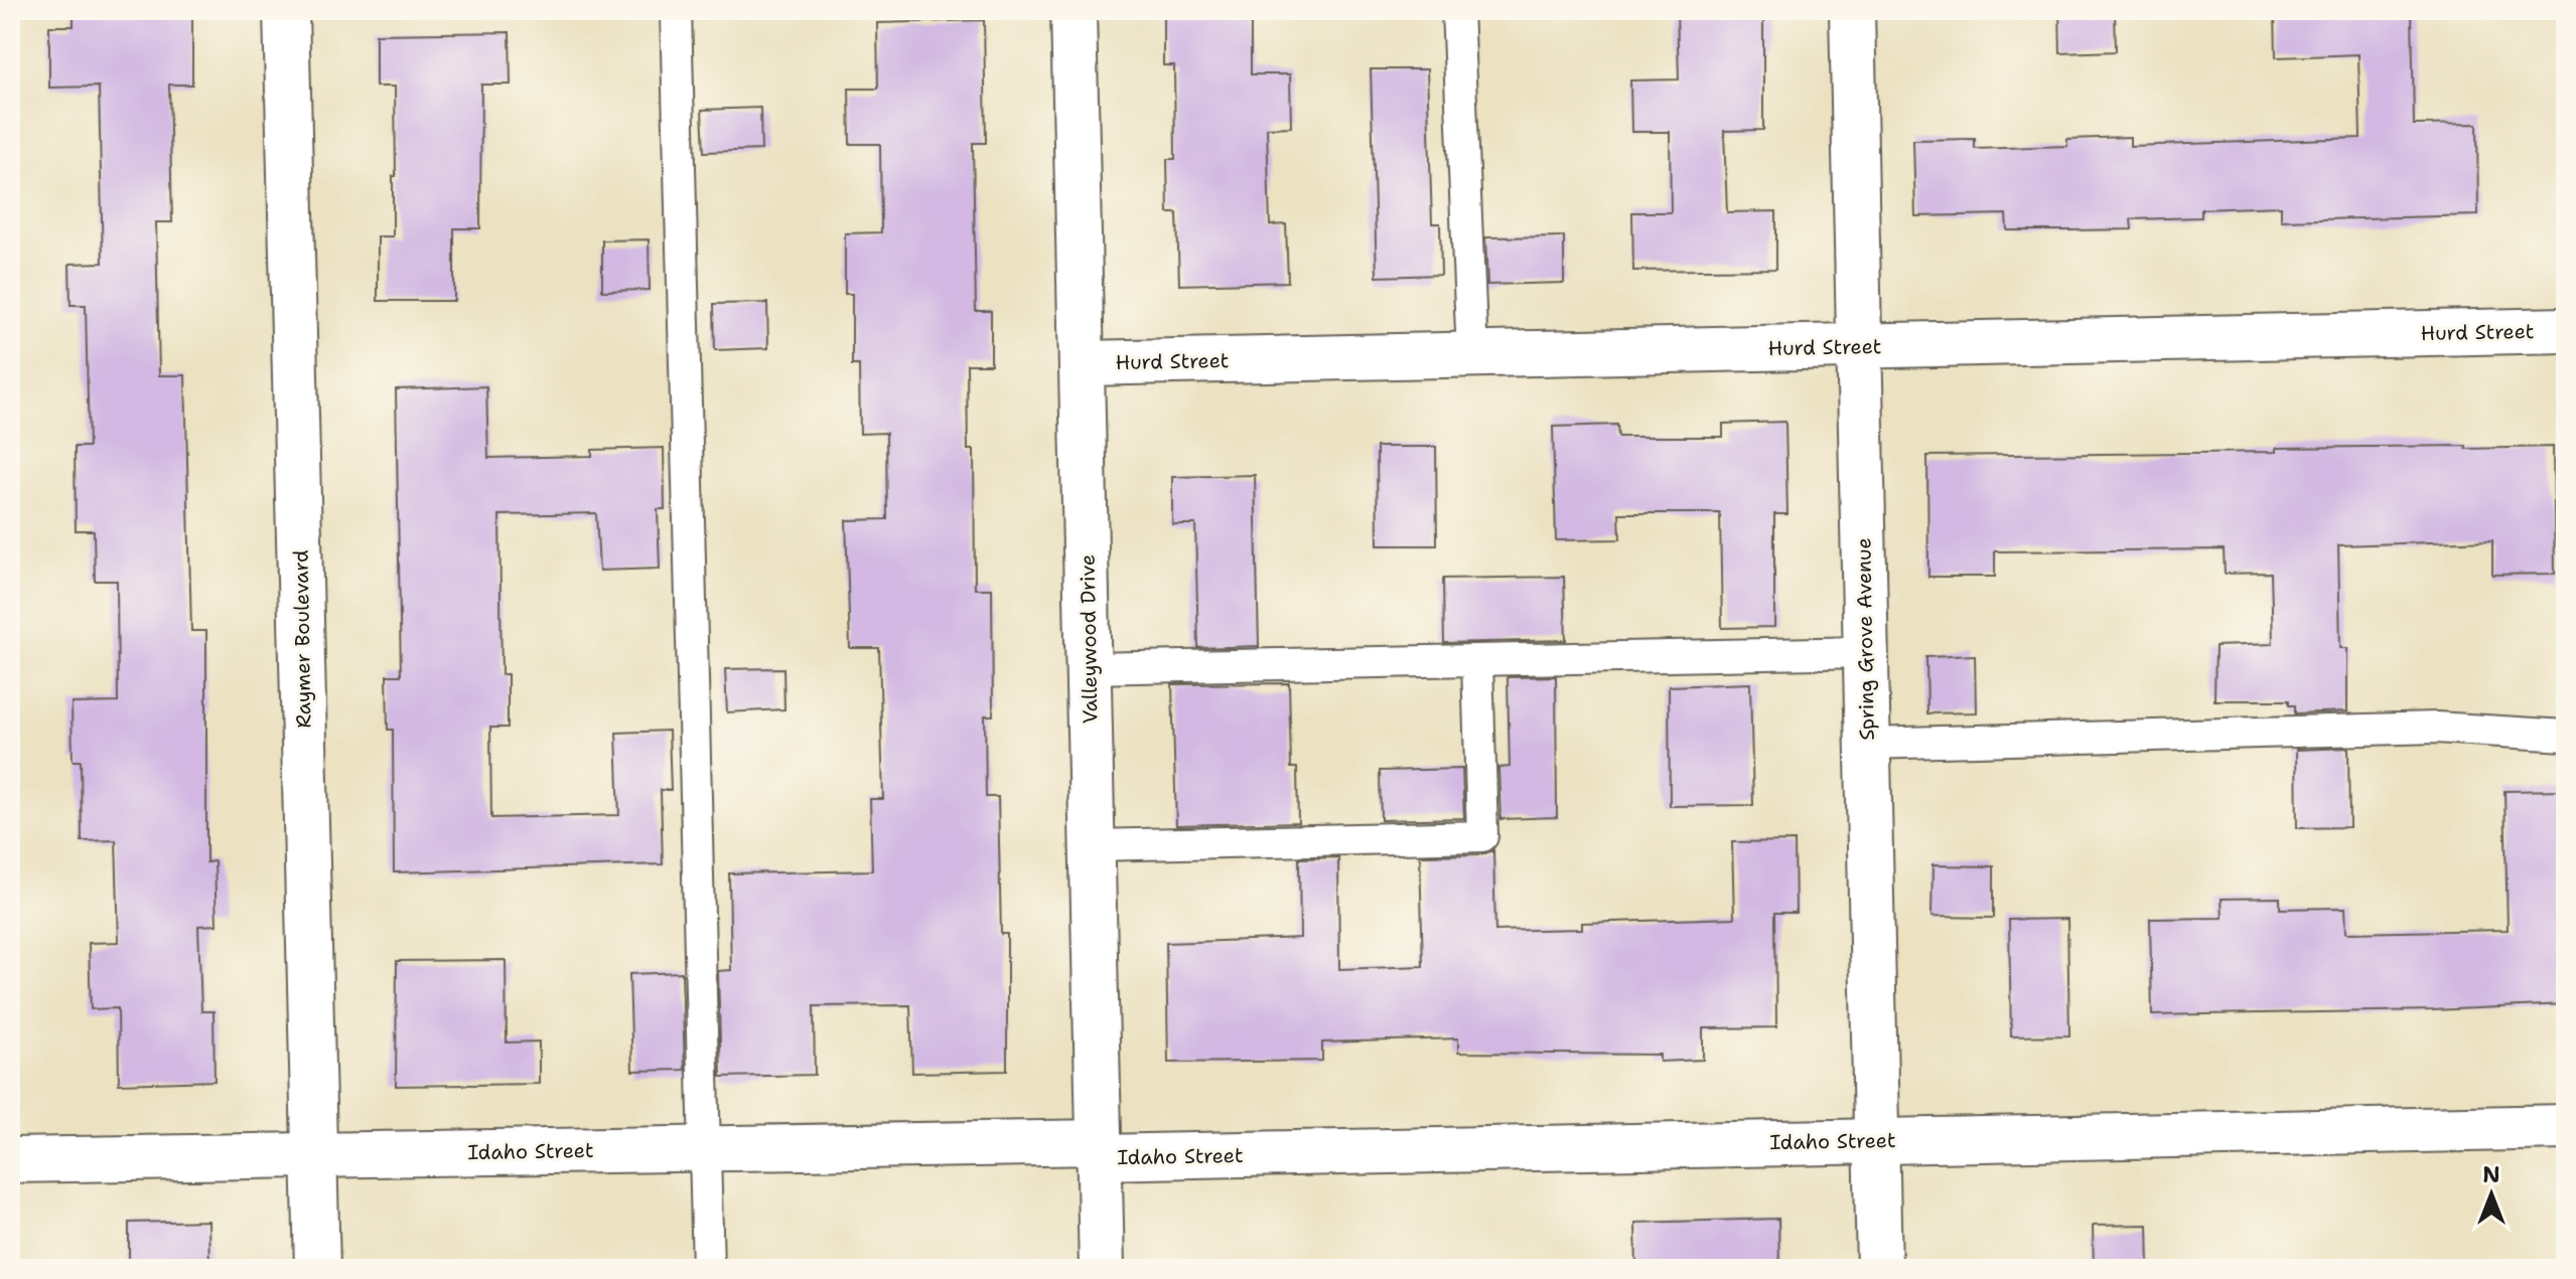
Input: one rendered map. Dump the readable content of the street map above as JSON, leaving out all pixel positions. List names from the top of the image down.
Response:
{
  "streets": {
    "street": [
      "Hurd Street",
      "Raymer Boulevard",
      "Valleywood Drive",
      "Spring Grove Avenue",
      "Idaho Street"
    ]
  },
  "crossings": [
    ["Hurd Street", "Valleywood Drive"],
    ["Hurd Street", "Spring Grove Avenue"],
    ["Raymer Boulevard", "Idaho Street"],
    ["Valleywood Drive", "Idaho Street"],
    ["Spring Grove Avenue", "Idaho Street"]
  ],
  "north": "top"
}
